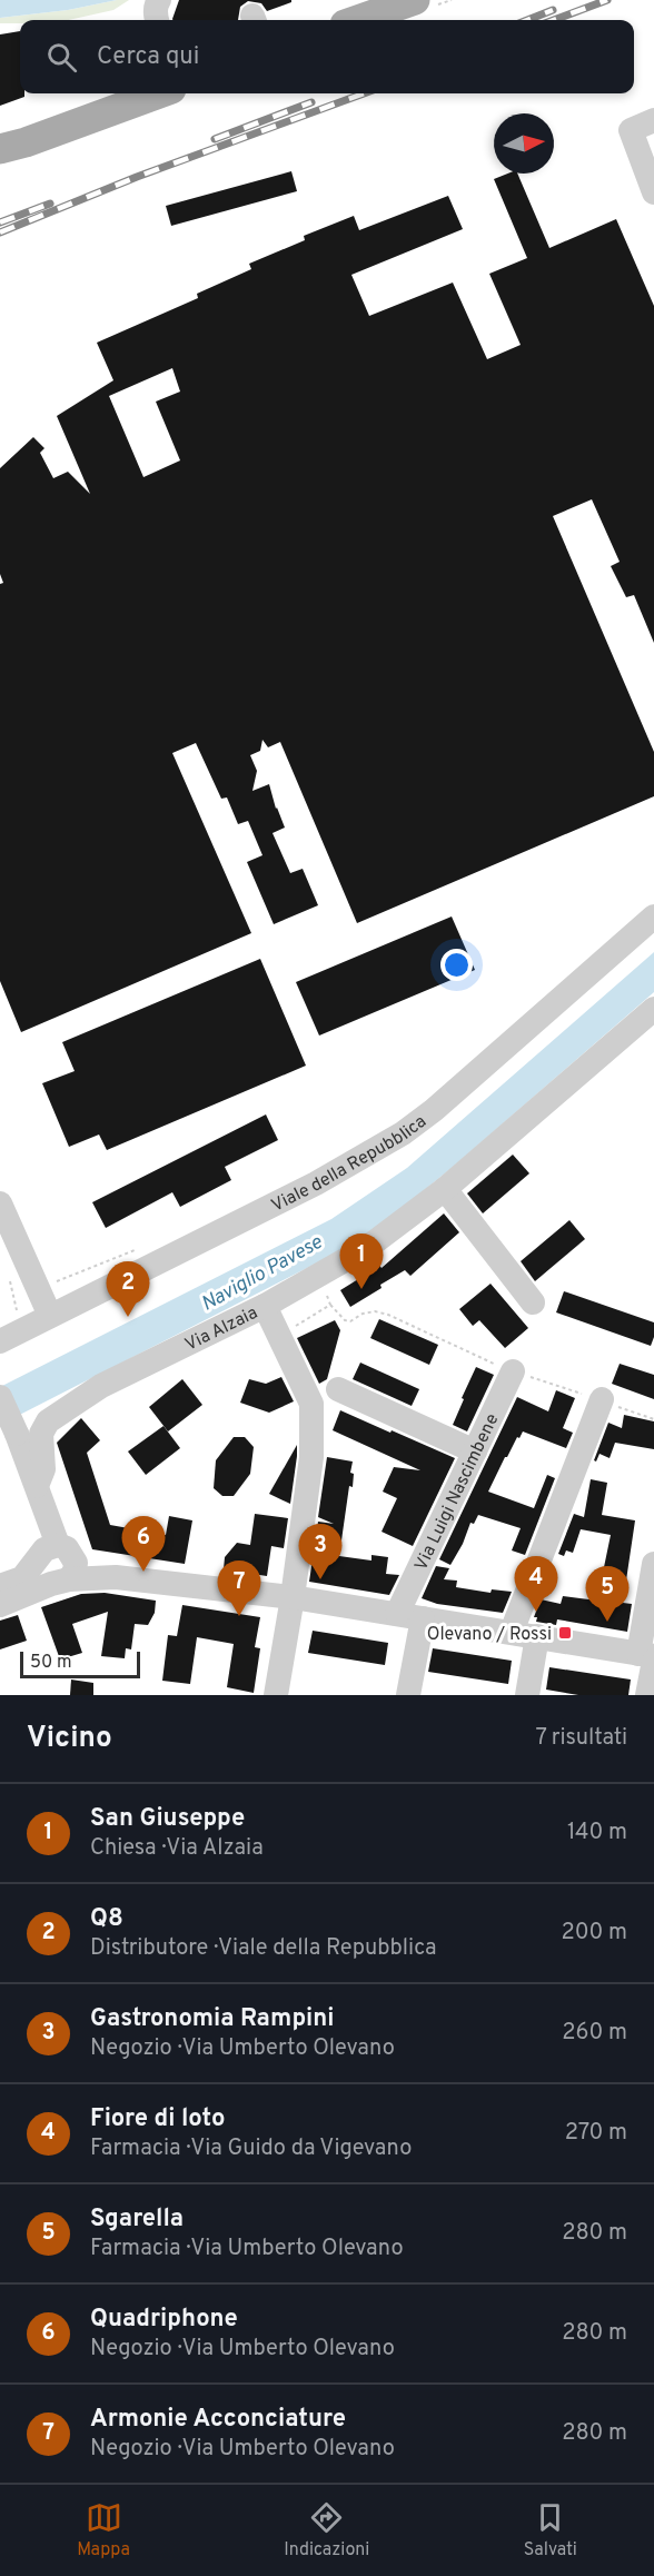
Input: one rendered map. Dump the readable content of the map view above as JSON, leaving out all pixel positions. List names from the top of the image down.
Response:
{
  "streets": {
    "street": ["Viale della Repubblica", "Via Alzaia", "Via Luigi Nascimbene"]
  },
  "water": ["Naviglio Pavese"],
  "places": {
    "transit": ["Olevano / Rossi"]
  },
  "scale_bar": "50 m",
  "north": "right",
  "page": {
    "search": "Cerca qui",
    "pins": [
      "1",
      "2",
      "6",
      "3",
      "4",
      "7",
      "5"
    ],
    "scale": "50 m",
    "heading": ["Vicino", "7 risultati"],
    "list": [
      {
        "mark": "1",
        "name": "San Giuseppe",
        "note": "Chiesa · Via Alzaia",
        "value": "140 m"
      },
      {
        "mark": "2",
        "name": "Q8",
        "note": "Distributore · Viale della Repubblica",
        "value": "200 m"
      },
      {
        "mark": "3",
        "name": "Gastronomia Rampini",
        "note": "Negozio · Via Umberto Olevano",
        "value": "260 m"
      },
      {
        "mark": "4",
        "name": "Fiore di loto",
        "note": "Farmacia · Via Guido da Vigevano",
        "value": "270 m"
      },
      {
        "mark": "5",
        "name": "Sgarella",
        "note": "Farmacia · Via Umberto Olevano",
        "value": "280 m"
      },
      {
        "mark": "6",
        "name": "Quadriphone",
        "note": "Negozio · Via Umberto Olevano",
        "value": "280 m"
      },
      {
        "mark": "7",
        "name": "Armonie Acconciature",
        "note": "Negozio · Via Umberto Olevano",
        "value": "280 m"
      }
    ],
    "nav": ["Mappa", "Indicazioni", "Salvati"]
  }
}
